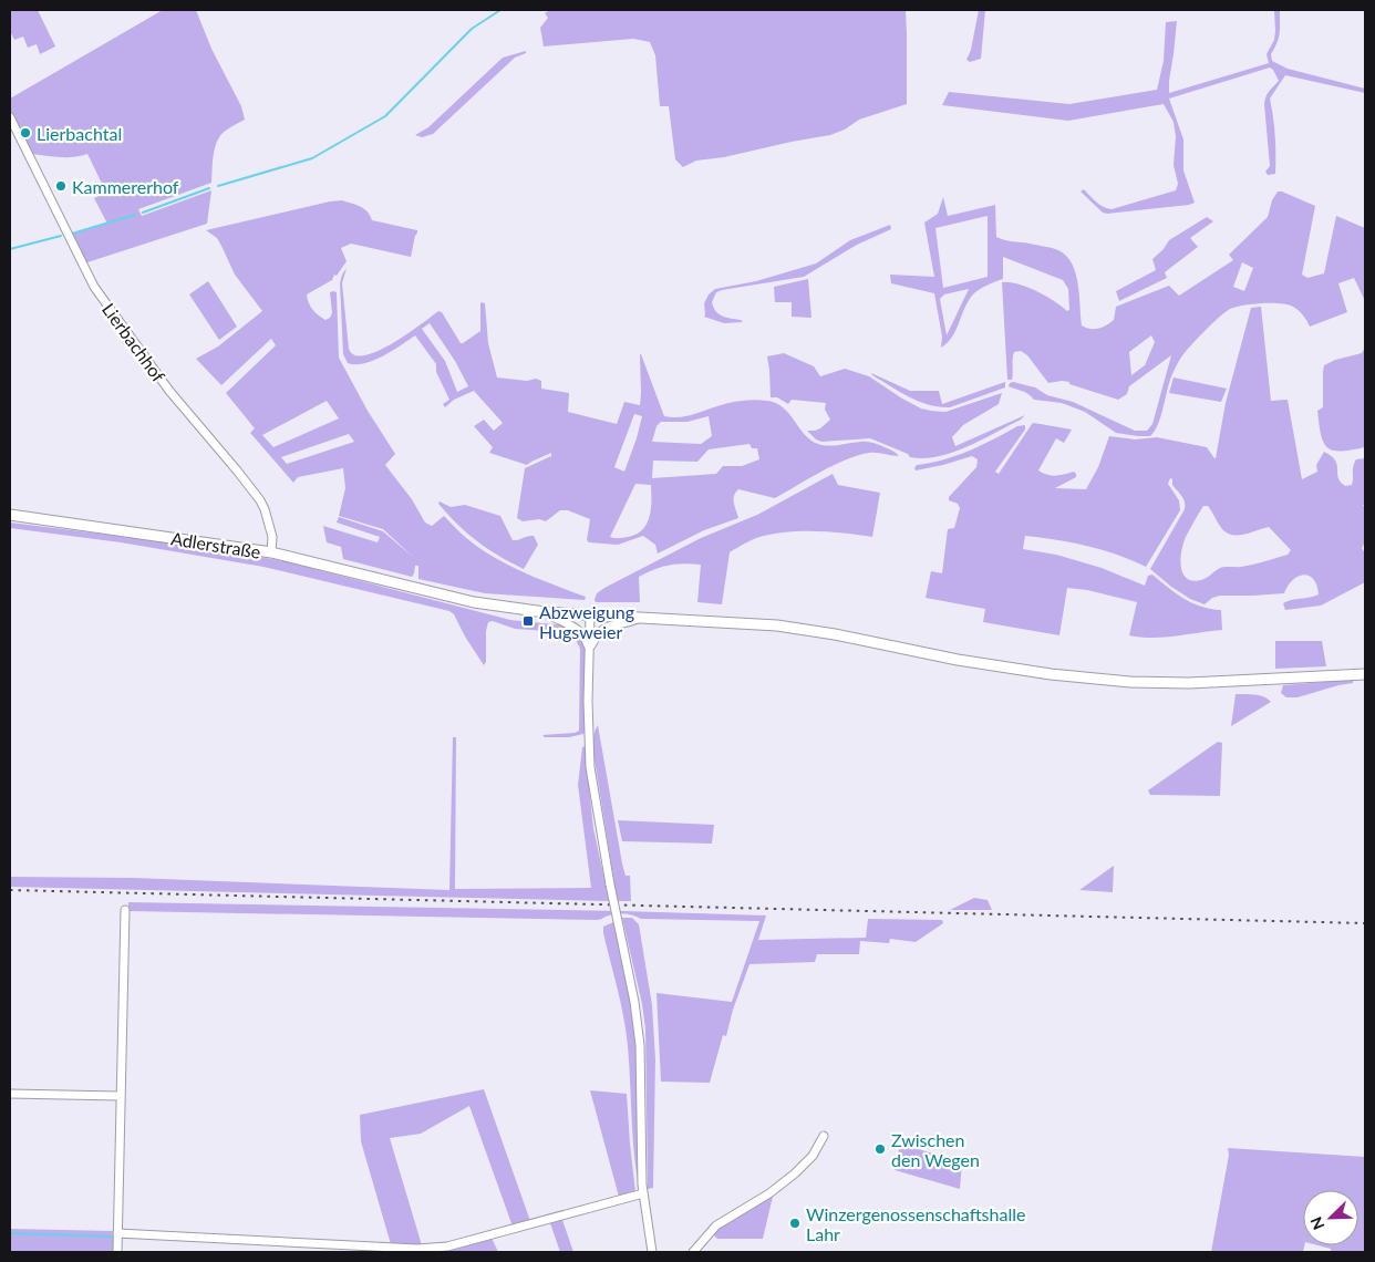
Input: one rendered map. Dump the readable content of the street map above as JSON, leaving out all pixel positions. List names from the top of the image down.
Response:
{
  "streets": {
    "main road": ["Adlerstraße"],
    "street": ["Lierbachhof"]
  },
  "crossings": [
    ["Lierbachhof", "Adlerstraße"]
  ],
  "places": {
    "other": [
      "Lierbachtal",
      "Kammererhof",
      "Zwischen den Wegen",
      "Winzergenossenschaftshalle Lahr"
    ],
    "transit": ["Abzweigung Hugsweier"]
  },
  "north": "bottom left"
}
